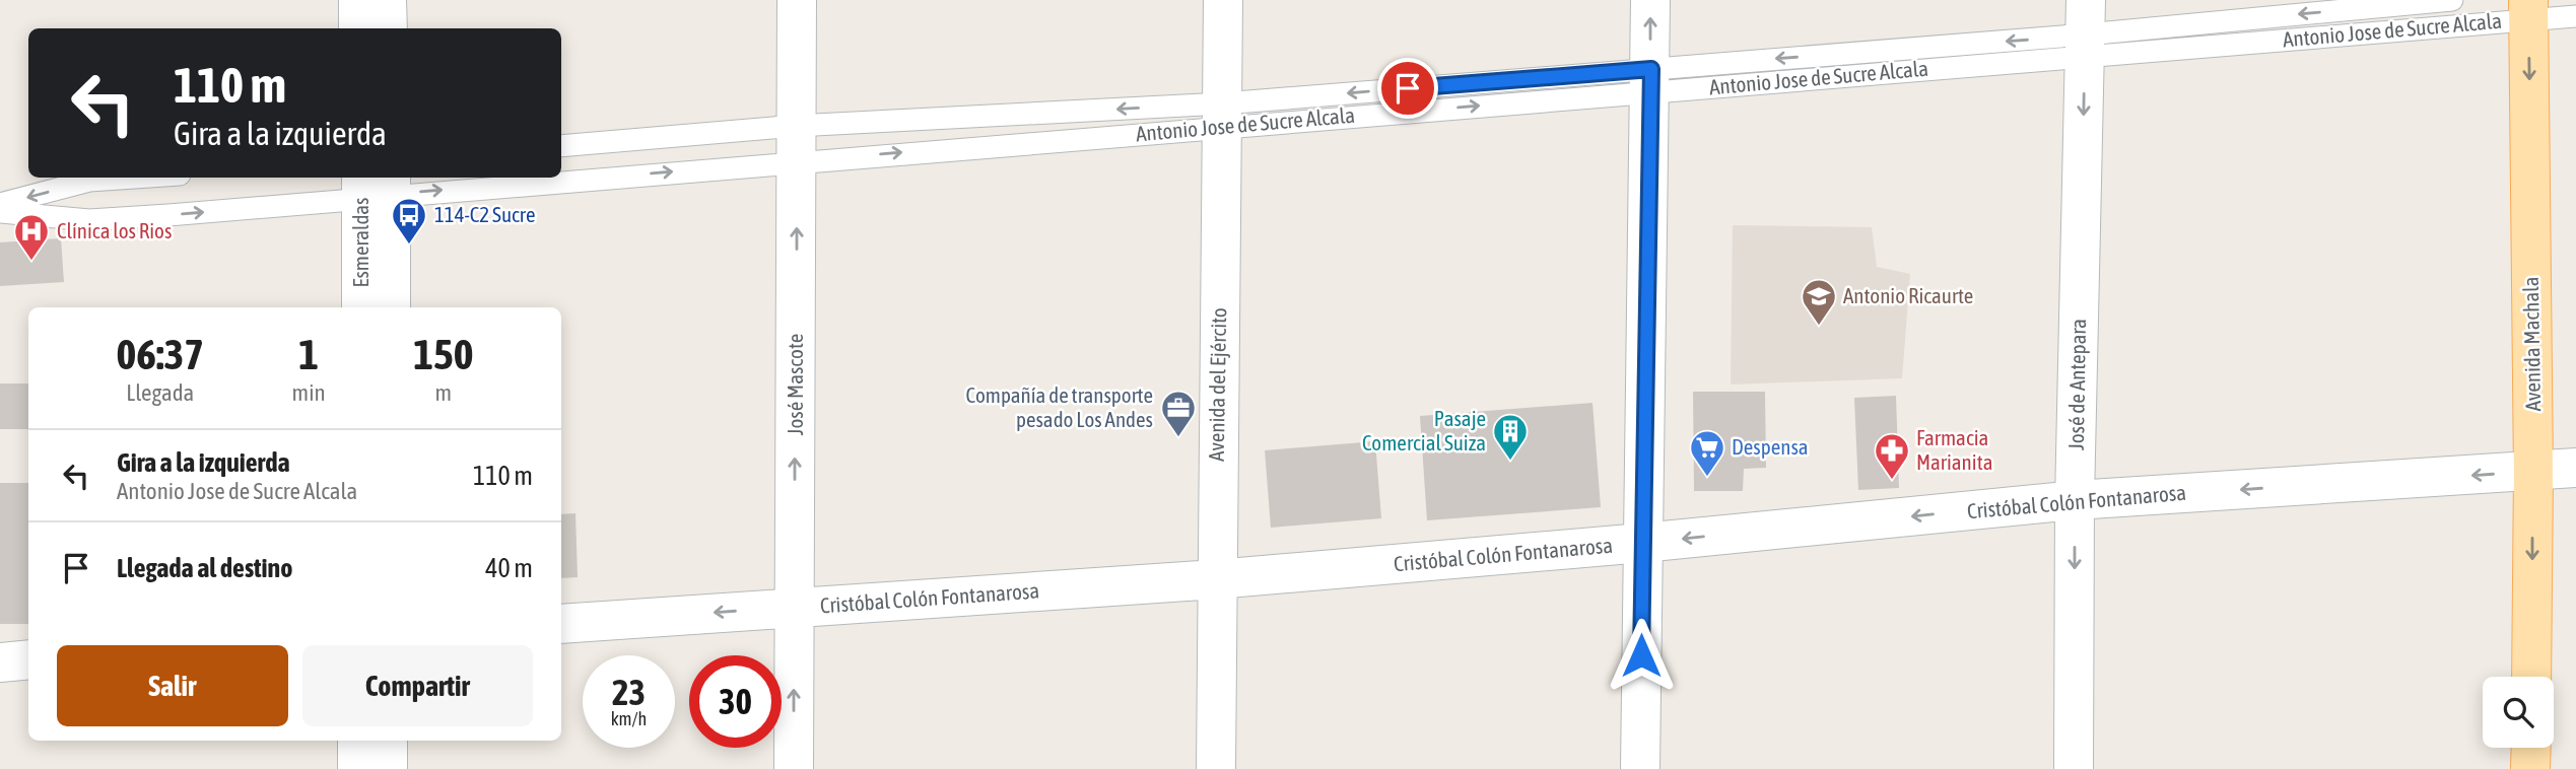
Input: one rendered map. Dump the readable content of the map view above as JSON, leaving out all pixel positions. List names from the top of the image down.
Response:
{
  "streets": {
    "main road": ["Avenida Machala"],
    "street": [
      "Esmeraldas",
      "José Mascote",
      "Avenida del Ejército",
      "José de Antepara",
      "Cristóbal Colón Fontanarosa"
    ],
    "lane": ["Antonio Jose de Sucre Alcala"]
  },
  "crossings": [
    ["Antonio Jose de Sucre Alcala", "Esmeraldas"],
    ["Antonio Jose de Sucre Alcala", "Avenida Machala"],
    ["Antonio Jose de Sucre Alcala", "José Mascote"],
    ["Antonio Jose de Sucre Alcala", "Avenida del Ejército"],
    ["Antonio Jose de Sucre Alcala", "José de Antepara"],
    ["Avenida Machala", "Cristóbal Colón Fontanarosa"],
    ["José Mascote", "Cristóbal Colón Fontanarosa"],
    ["Avenida del Ejército", "Cristóbal Colón Fontanarosa"],
    ["José de Antepara", "Cristóbal Colón Fontanarosa"]
  ],
  "one_way": [
    "Avenida Machala",
    "José Mascote",
    "José de Antepara",
    "Cristóbal Colón Fontanarosa"
  ],
  "places": {
    "bus stop": ["114-C2 Sucre"],
    "hospital": ["Clínica los Rios"],
    "school or university": ["Antonio Ricaurte"],
    "office": ["Compañía de transporte pesado Los Andes"],
    "building": ["Pasaje Comercial Suiza"],
    "supermarket": ["Despensa"],
    "pharmacy": ["Farmacia Marianita"]
  },
  "page": {
    "turn": ["110 m", "Gira a la izquierda"],
    "eta": [
      "06:37",
      "Llegada",
      "1",
      "min",
      "150",
      "m"
    ],
    "list": [
      {
        "name": "Gira a la izquierda",
        "note": "Antonio Jose de Sucre Alcala",
        "value": "110 m"
      },
      {
        "name": "Llegada al destino",
        "value": "40 m"
      }
    ],
    "buttons": ["Salir", "Compartir"],
    "speed": "23 km/h",
    "limit": "30"
  }
}
